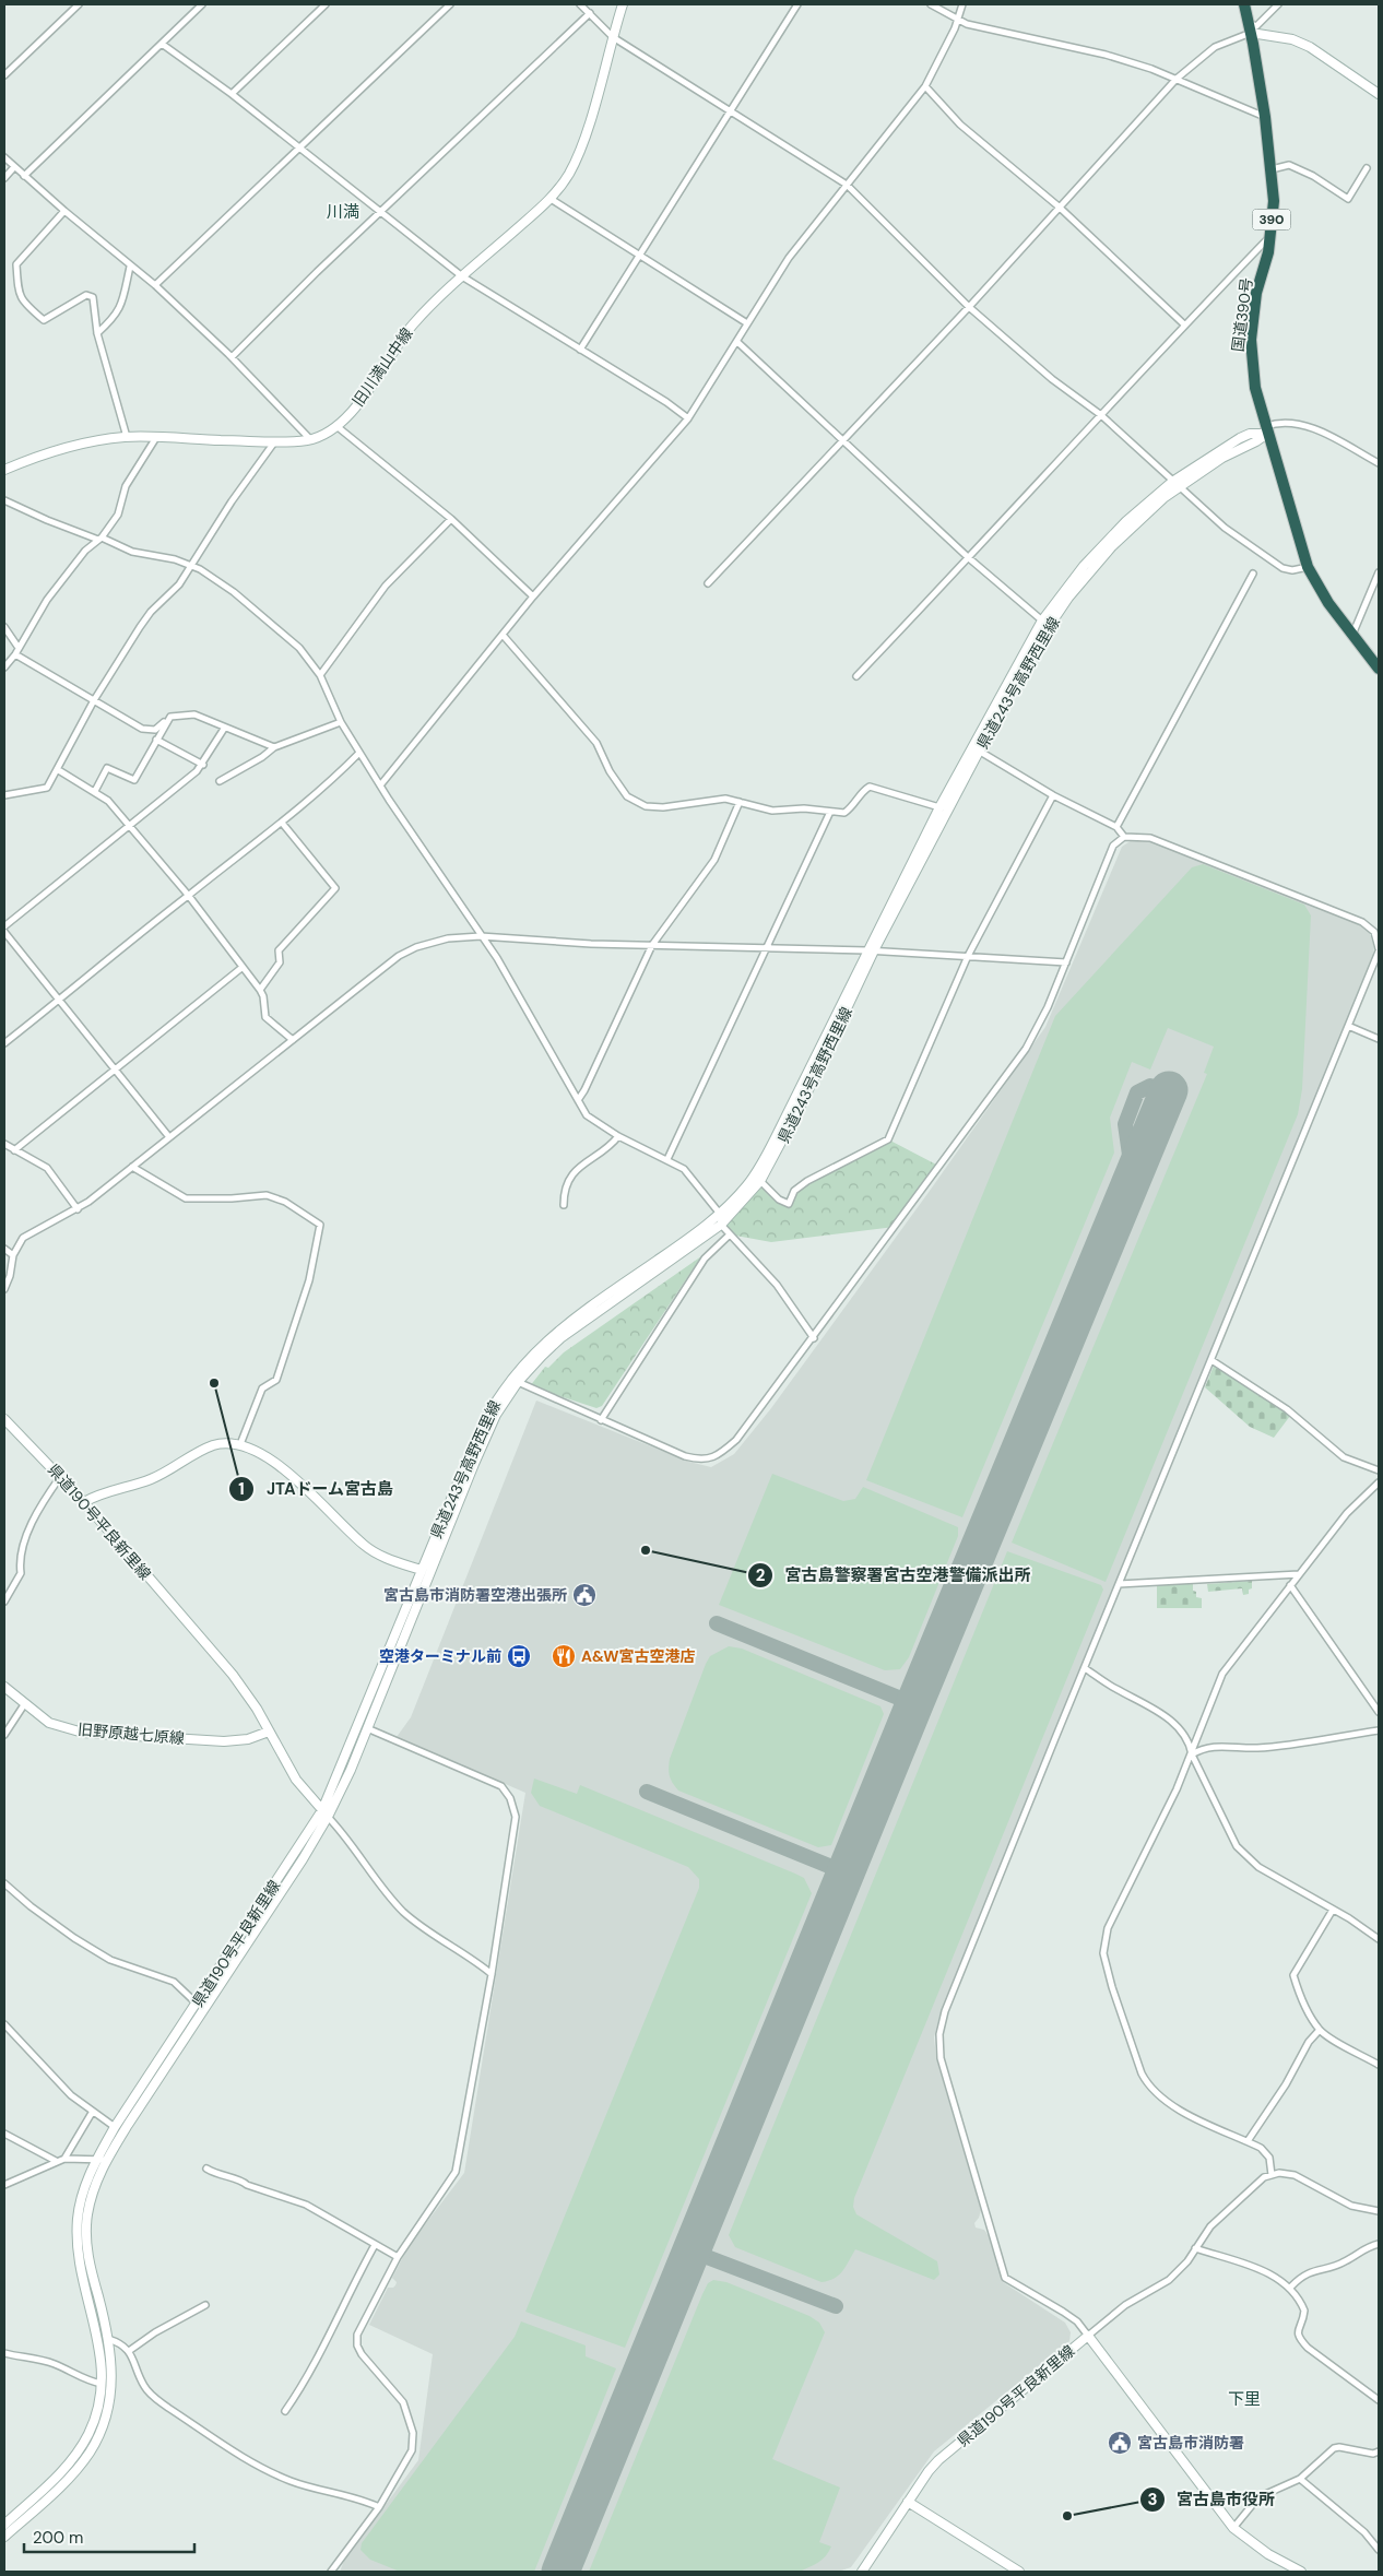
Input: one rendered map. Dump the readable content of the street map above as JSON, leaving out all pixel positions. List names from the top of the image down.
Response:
{
  "streets": {
    "highway": ["390", "国道390号"],
    "main road": [
      "旧川満山中線",
      "県道243号高野西里線",
      "県道190号平良新里線",
      "旧野原越七原線"
    ]
  },
  "crossings": [
    ["国道390号", "県道243号高野西里線"],
    ["県道243号高野西里線", "県道190号平良新里線"],
    ["県道190号平良新里線", "旧野原越七原線"]
  ],
  "districts": ["川満", "下里"],
  "places": {
    "other": ["JTAドーム宮古島", "宮古島警察署宮古空港警備派出所", "宮古島市役所"],
    "public building": ["宮古島市消防署空港出張所", "宮古島市消防署"],
    "bus stop": ["空港ターミナル前"],
    "restaurant": ["A&W宮古空港店"]
  },
  "scale_bar": "200 m"
}
